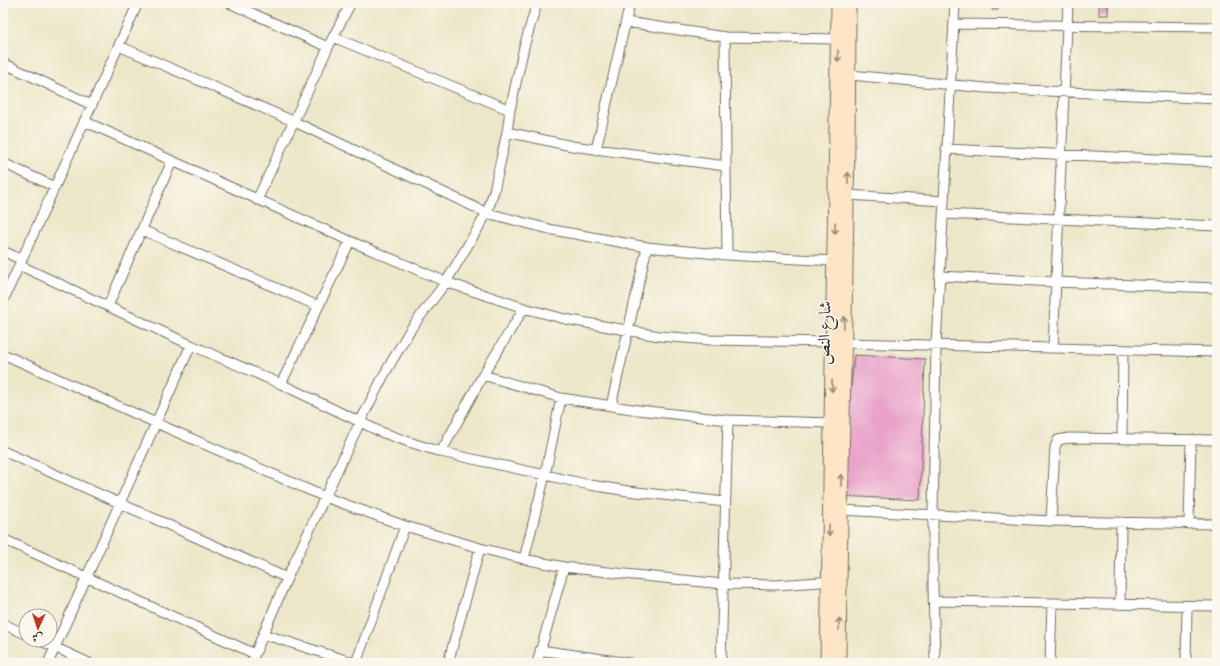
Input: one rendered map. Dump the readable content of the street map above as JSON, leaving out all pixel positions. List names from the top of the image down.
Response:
{
  "streets": {
    "main road": ["شارع النص"]
  },
  "north": "bottom"
}
